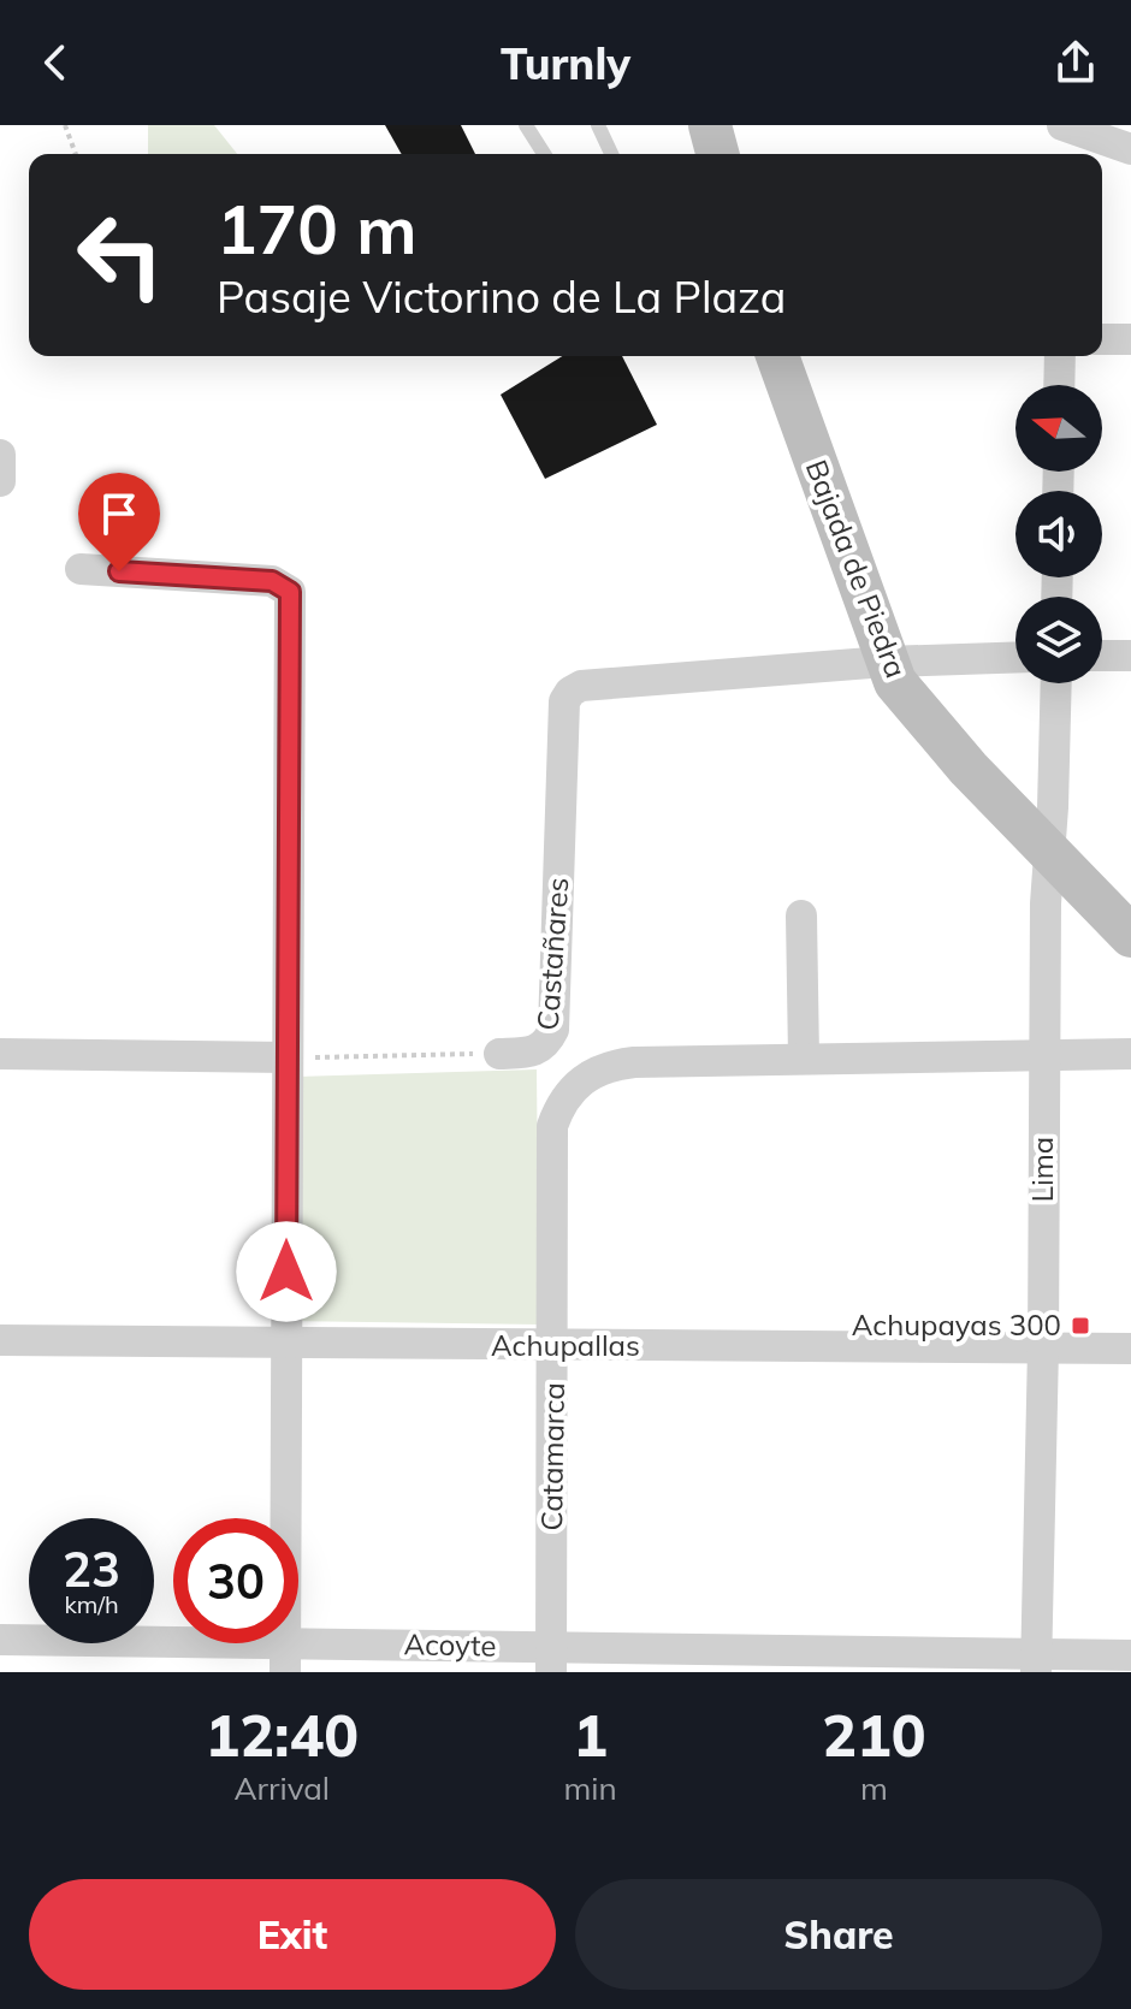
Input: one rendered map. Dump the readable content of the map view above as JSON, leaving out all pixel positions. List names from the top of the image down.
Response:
{
  "streets": {
    "main road": ["Bajada de Piedra"],
    "street": [
      "Castañares",
      "Lima",
      "Achupallas",
      "Catamarca",
      "Acoyte"
    ]
  },
  "crossings": [
    ["Bajada de Piedra", "Castañares"],
    ["Bajada de Piedra", "Lima"],
    ["Lima", "Achupallas"],
    ["Lima", "Acoyte"],
    ["Achupallas", "Catamarca"],
    ["Catamarca", "Acoyte"]
  ],
  "places": {
    "transit": ["Achupayas 300"]
  },
  "north": "left",
  "page": {
    "header": "Turnly",
    "turn": ["170 m", "Pasaje Victorino de La Plaza"],
    "speed": "23 km/h",
    "limit": "30",
    "eta": [
      "12:40",
      "Arrival",
      "1",
      "min",
      "210",
      "m"
    ],
    "buttons": ["Exit", "Share"]
  }
}
